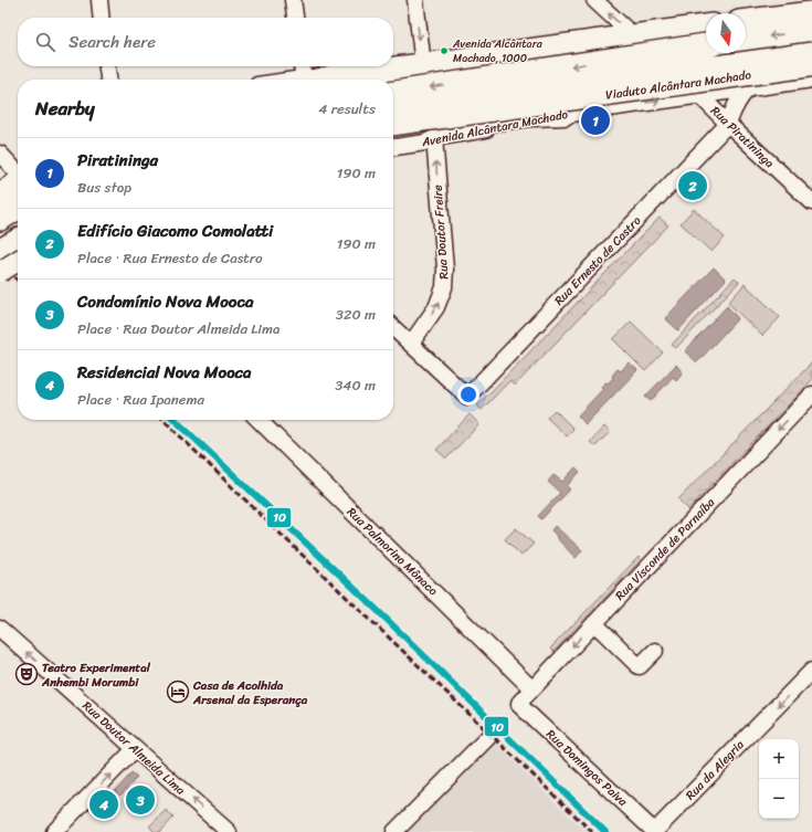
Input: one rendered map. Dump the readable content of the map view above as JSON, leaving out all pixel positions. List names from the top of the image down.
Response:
{
  "streets": {
    "highway": ["Viaduto Alcântara Machado"],
    "street": [
      "Avenida Alcântara Machado",
      "Rua Piratininga",
      "Rua Doutor Freire",
      "Rua Ernesto de Castro",
      "Rua Visconde de Parnaíba",
      "Rua Palmorino Mônaco",
      "Rua Doutor Almeida Lima",
      "Rua Domingos Paiva",
      "Rua da Alegria"
    ]
  },
  "crossings": [
    ["Avenida Alcântara Machado", "Rua Piratininga"],
    ["Avenida Alcântara Machado", "Rua Doutor Freire"],
    ["Avenida Alcântara Machado", "Rua Ernesto de Castro"],
    ["Rua Piratininga", "Rua Ernesto de Castro"],
    ["Rua Doutor Freire", "Rua Ernesto de Castro"],
    ["Rua Visconde de Parnaíba", "Rua Palmorino Mônaco"],
    ["Rua Visconde de Parnaíba", "Rua Domingos Paiva"],
    ["Rua Domingos Paiva", "Rua da Alegria"]
  ],
  "one_way": [
    "Rua Doutor Freire",
    "Rua Visconde de Parnaíba",
    "Rua Doutor Almeida Lima",
    "Rua da Alegria"
  ],
  "places": {
    "other": ["Avenida Alcântara Machado, 1000"],
    "theatre": ["Teatro Experimental Anhembi Morumbi"],
    "hotel": ["Casa de Acolhida Arsenal da Esperança"]
  },
  "lines": ["transit line 10"],
  "north": "bottom",
  "page": {
    "search": "Search here",
    "heading": ["Nearby", "4 results"],
    "pins": [
      "1",
      "2",
      "3",
      "4"
    ],
    "list": [
      {
        "mark": "1",
        "name": "Piratininga",
        "note": "Bus stop",
        "value": "190 m"
      },
      {
        "mark": "2",
        "name": "Edifício Giacomo Comolatti",
        "note": "Place · Rua Ernesto de Castro",
        "value": "190 m"
      },
      {
        "mark": "3",
        "name": "Condomínio Nova Mooca",
        "note": "Place · Rua Doutor Almeida Lima",
        "value": "320 m"
      },
      {
        "mark": "4",
        "name": "Residencial Nova Mooca",
        "note": "Place · Rua Ipanema",
        "value": "340 m"
      }
    ],
    "map_buttons": ["+", "−"]
  }
}
